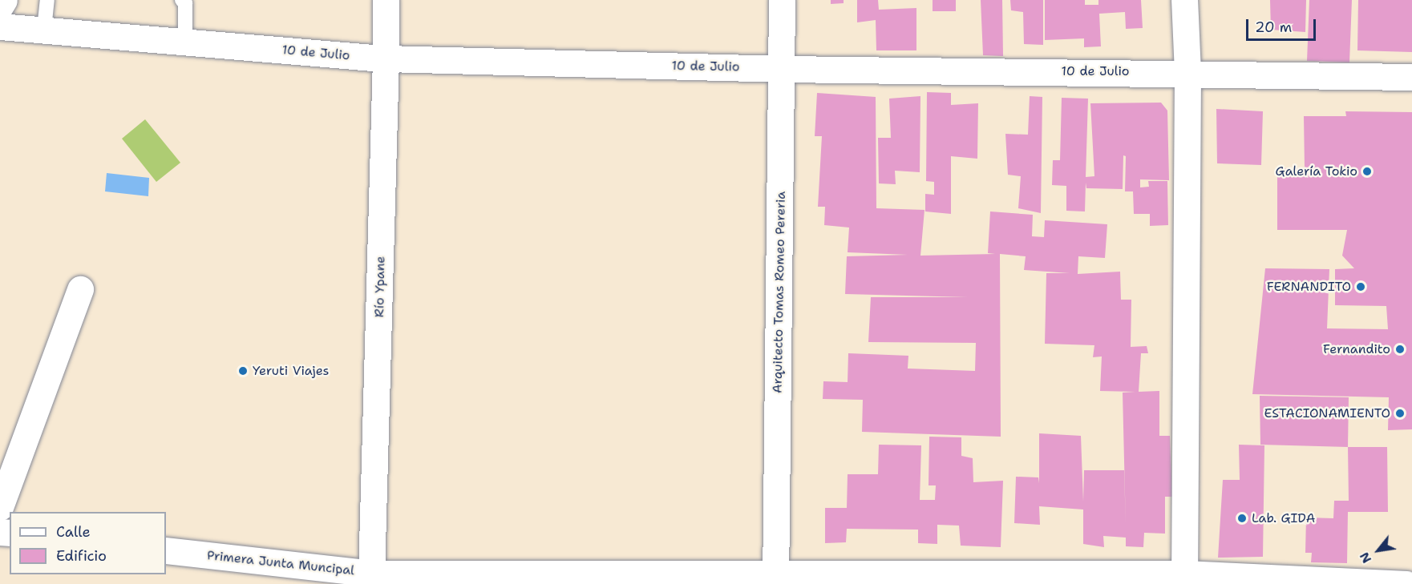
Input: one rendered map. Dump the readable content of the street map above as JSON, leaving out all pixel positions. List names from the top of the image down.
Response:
{
  "streets": {
    "main road": [
      "10 de Julio",
      "Río Ypane",
      "Arquitecto Tomas Romeo Pereria",
      "Primera Junta Muncipal"
    ]
  },
  "crossings": [
    ["10 de Julio", "Río Ypane"],
    ["10 de Julio", "Arquitecto Tomas Romeo Pereria"],
    ["Río Ypane", "Primera Junta Muncipal"],
    ["Arquitecto Tomas Romeo Pereria", "Primera Junta Muncipal"]
  ],
  "places": [
    "Galería Tokio",
    "FERNANDITO",
    "Fernandito",
    "Yeruti Viajes",
    "ESTACIONAMIENTO",
    "Lab. GIDA"
  ],
  "legend": ["Calle", "Edificio"],
  "scale_bar": "20 m",
  "north": "bottom left"
}
